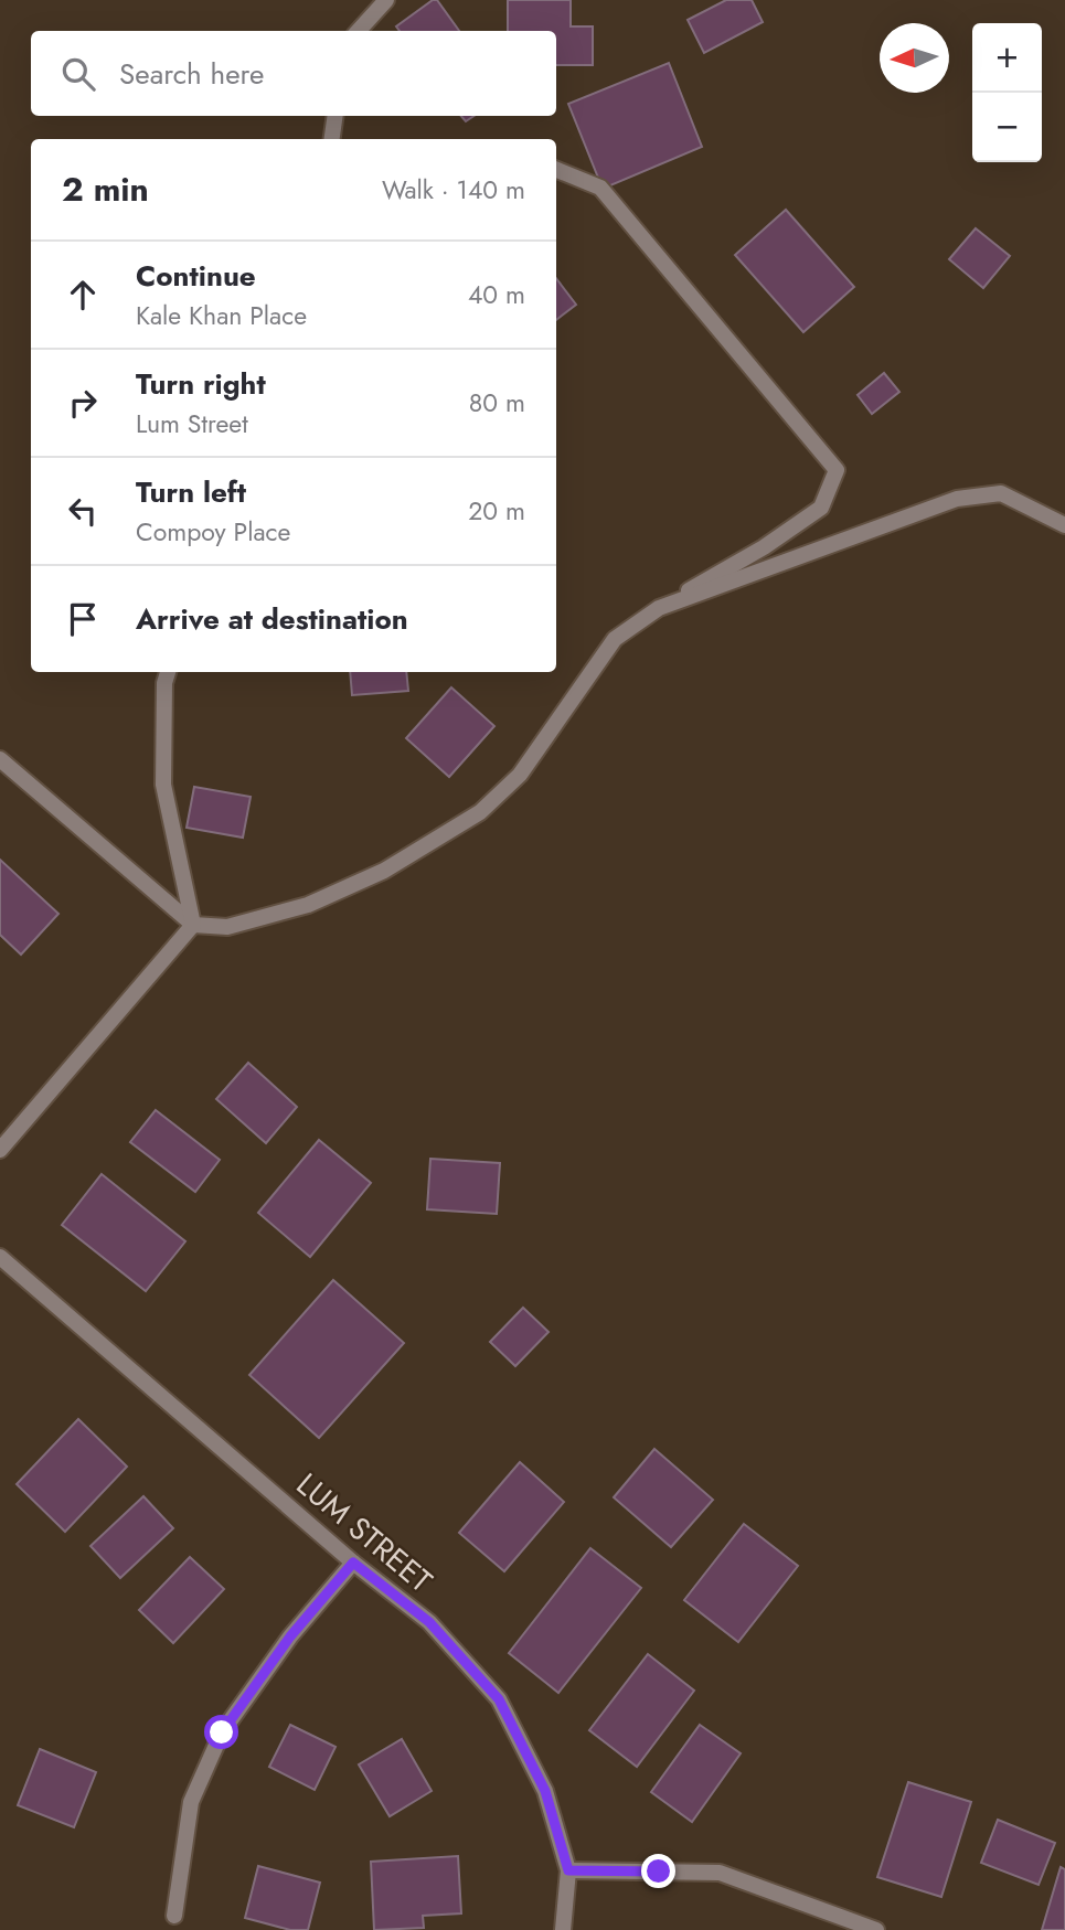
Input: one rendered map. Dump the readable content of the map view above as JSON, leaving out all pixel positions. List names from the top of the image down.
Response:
{
  "streets": {
    "street": ["LUM STREET"]
  },
  "north": "left",
  "page": {
    "map_buttons": ["+", "−"],
    "search": "Search here",
    "heading": ["2 min", "Walk · 140 m"],
    "list": [
      ["Continue", "Kale Khan Place", "40 m"],
      ["Turn right", "Lum Street", "80 m"],
      ["Turn left", "Compoy Place", "20 m"],
      "Arrive at destination"
    ]
  }
}
